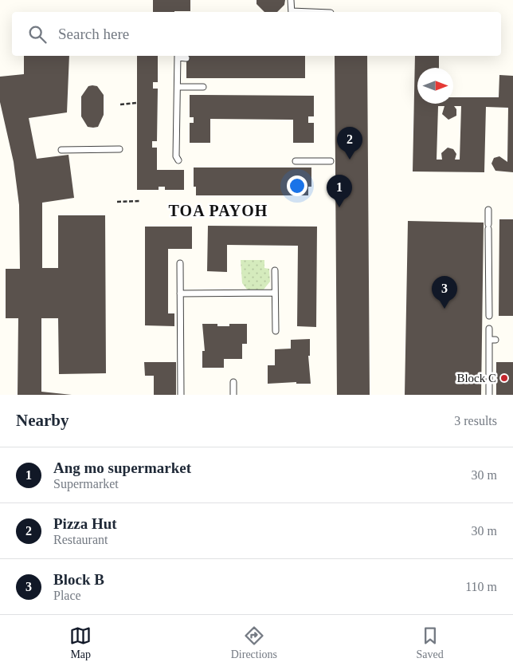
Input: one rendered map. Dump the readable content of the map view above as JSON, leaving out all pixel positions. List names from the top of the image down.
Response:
{
  "districts": ["TOA PAYOH"],
  "places": ["Block C"],
  "north": "right",
  "page": {
    "search": "Search here",
    "pins": ["2", "1", "3"],
    "heading": ["Nearby", "3 results"],
    "list": [
      {
        "mark": "1",
        "name": "Ang mo supermarket",
        "note": "Supermarket",
        "value": "30 m"
      },
      {
        "mark": "2",
        "name": "Pizza Hut",
        "note": "Restaurant",
        "value": "30 m"
      },
      {
        "mark": "3",
        "name": "Block B",
        "note": "Place",
        "value": "110 m"
      }
    ],
    "nav": ["Map", "Directions", "Saved"]
  }
}
